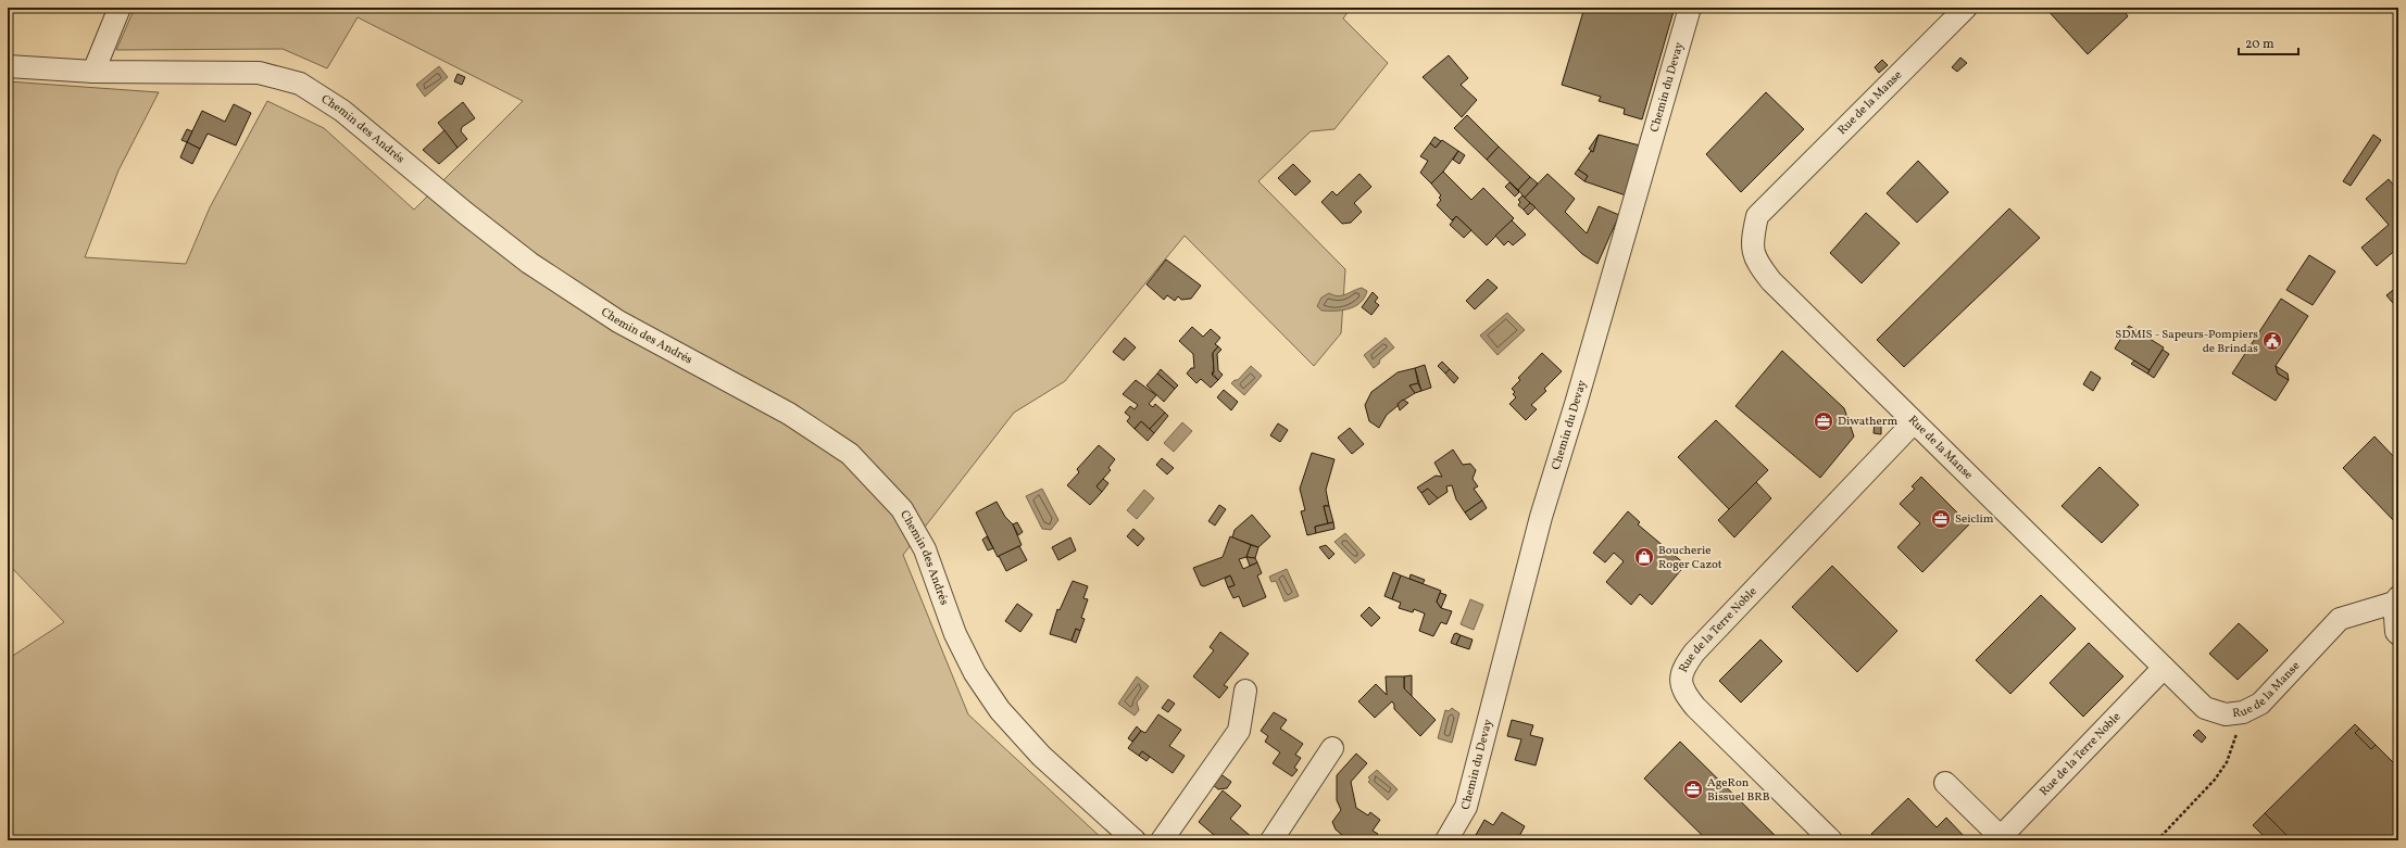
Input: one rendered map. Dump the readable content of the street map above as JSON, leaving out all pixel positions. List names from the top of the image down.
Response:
{
  "streets": {
    "street": [
      "Chemin du Devay",
      "Rue de la Manse",
      "Chemin des Andrés",
      "Rue de la Terre Noble"
    ]
  },
  "crossings": [
    ["Rue de la Manse", "Rue de la Terre Noble"]
  ],
  "places": {
    "public building": ["SDMIS - Sapeurs-Pompiers de Brindas"],
    "office": ["Diwatherm", "Seiclim", "AgeRon Bissuel BRB"],
    "shop": ["Boucherie Roger Cazot"]
  },
  "scale_bar": "20 m"
}
